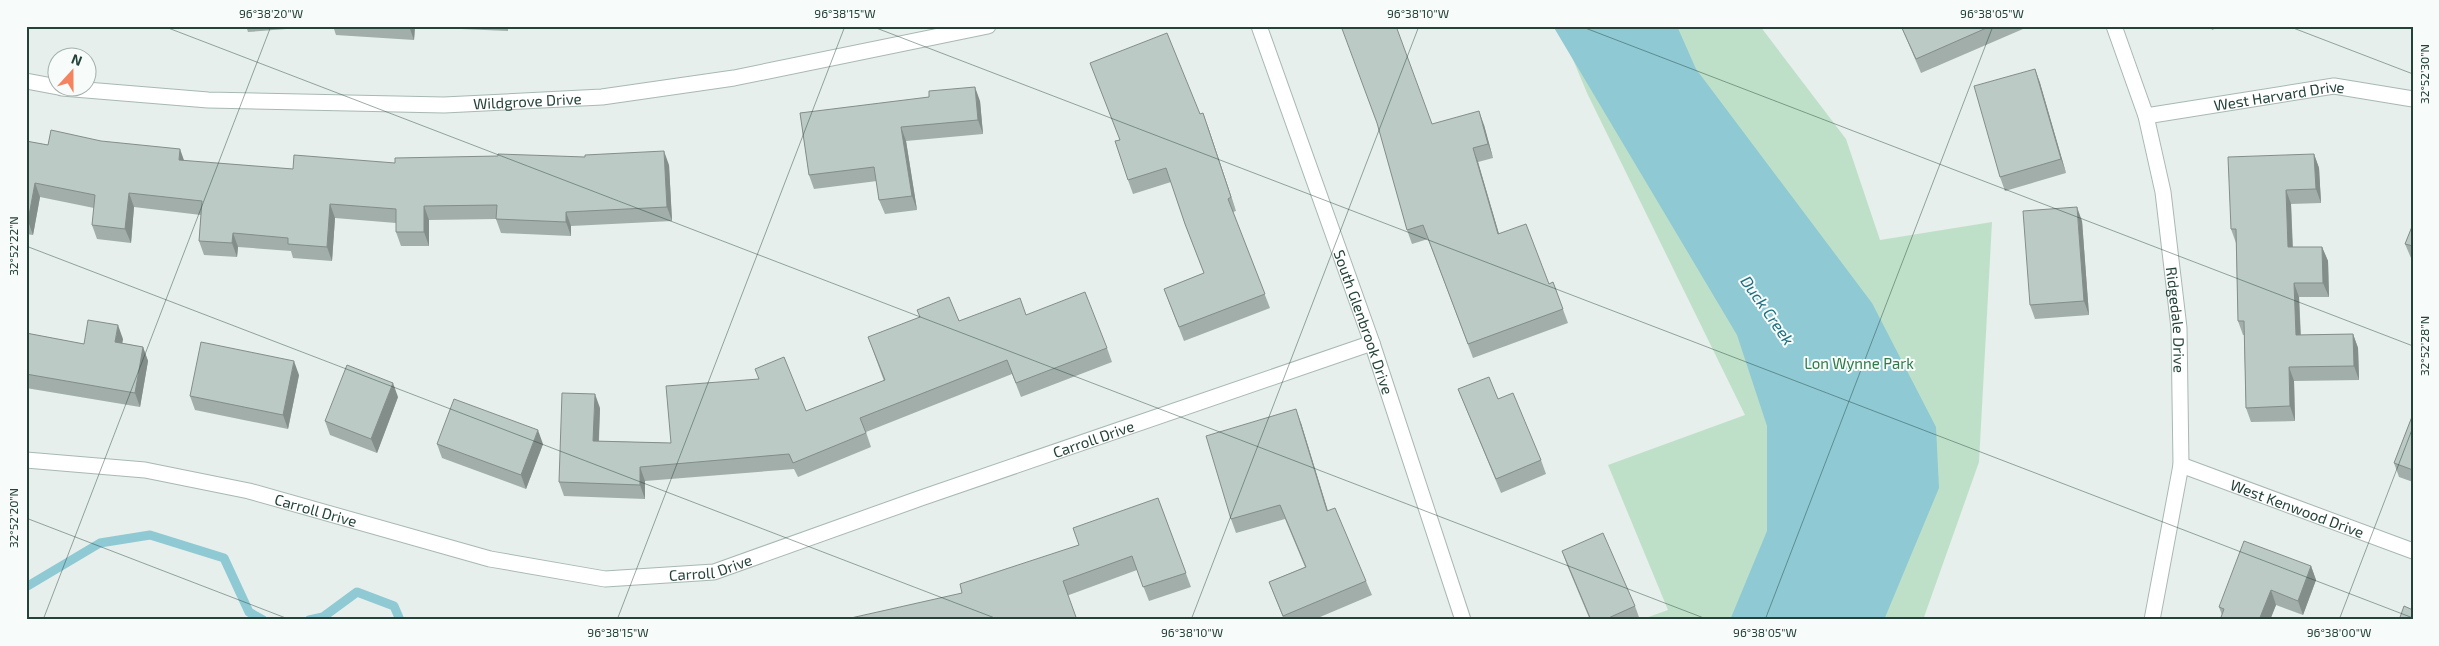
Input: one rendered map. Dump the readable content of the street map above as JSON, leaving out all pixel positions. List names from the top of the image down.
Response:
{
  "streets": {
    "street": [
      "West Harvard Drive",
      "Wildgrove Drive",
      "Ridgedale Drive",
      "South Glenbrook Drive",
      "Carroll Drive",
      "West Kenwood Drive"
    ]
  },
  "crossings": [
    ["West Harvard Drive", "Ridgedale Drive"],
    ["Ridgedale Drive", "West Kenwood Drive"],
    ["South Glenbrook Drive", "Carroll Drive"]
  ],
  "water": ["Duck Creek"],
  "parks": ["Lon Wynne Park"],
  "north": "top",
  "coordinates": [
    "96°38'20\"W",
    "96°38'15\"W",
    "96°38'10\"W",
    "96°38'05\"W",
    "32°52'30\"N",
    "32°52'22\"N",
    "32°52'28\"N",
    "32°52'20\"N",
    "96°38'00\"W"
  ]
}
